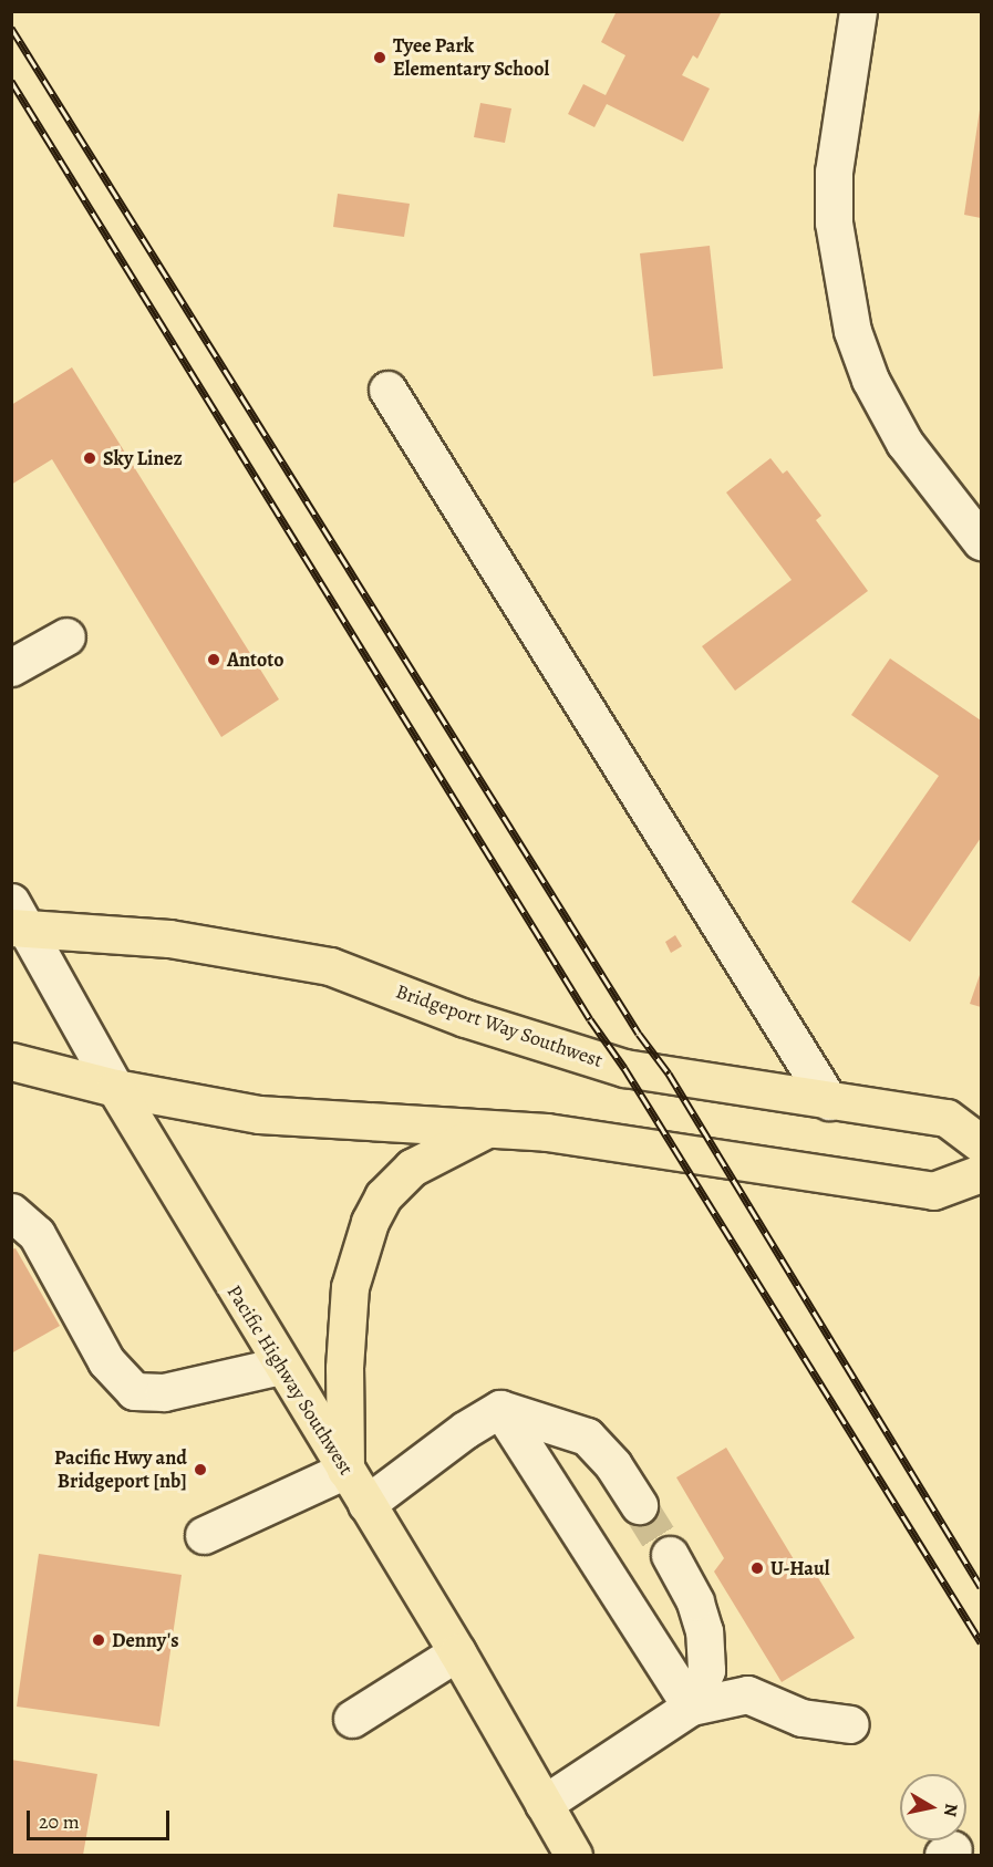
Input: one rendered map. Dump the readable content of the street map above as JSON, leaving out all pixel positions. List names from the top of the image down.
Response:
{
  "streets": {
    "main road": ["Bridgeport Way Southwest", "Pacific Highway Southwest"]
  },
  "crossings": [
    ["Bridgeport Way Southwest", "Pacific Highway Southwest"]
  ],
  "places": [
    "Tyee Park Elementary School",
    "Sky Linez",
    "Antoto",
    "Pacific Hwy and Bridgeport [nb]",
    "U-Haul",
    "Denny's"
  ],
  "scale_bar": "20 m",
  "north": "right"
}
